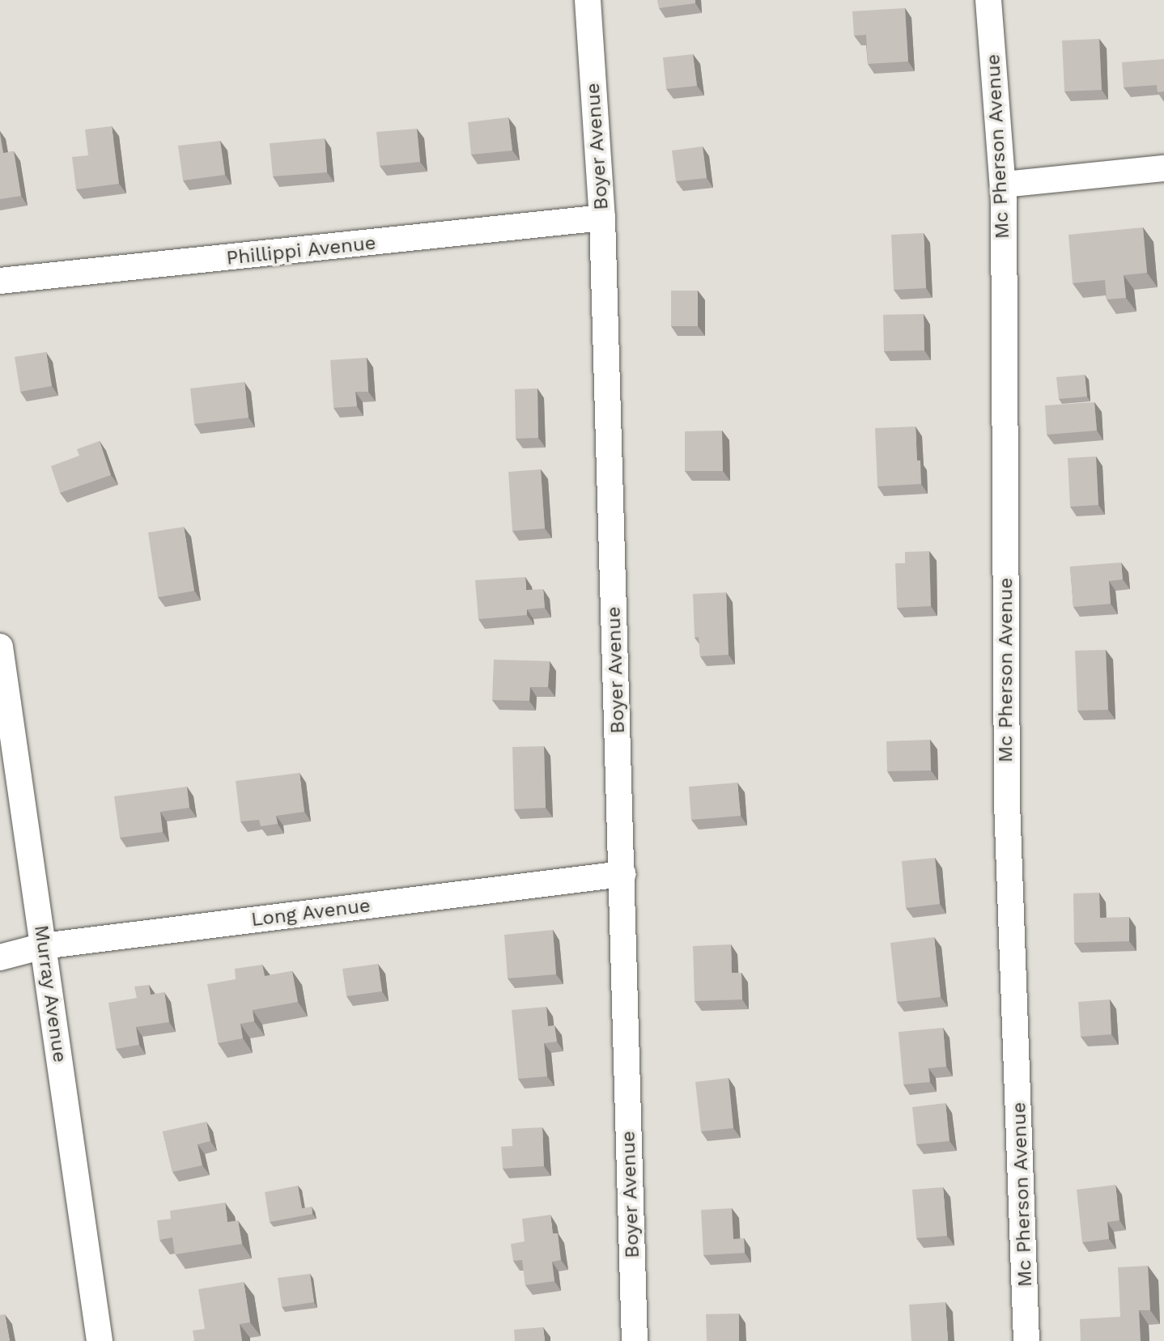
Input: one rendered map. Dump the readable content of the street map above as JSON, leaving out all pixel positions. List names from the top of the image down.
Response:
{
  "streets": {
    "street": [
      "Boyer Avenue",
      "Mc Pherson Avenue",
      "Phillippi Avenue",
      "Long Avenue",
      "Murray Avenue"
    ]
  },
  "crossings": [
    ["Boyer Avenue", "Phillippi Avenue"],
    ["Boyer Avenue", "Long Avenue"],
    ["Long Avenue", "Murray Avenue"]
  ]
}
